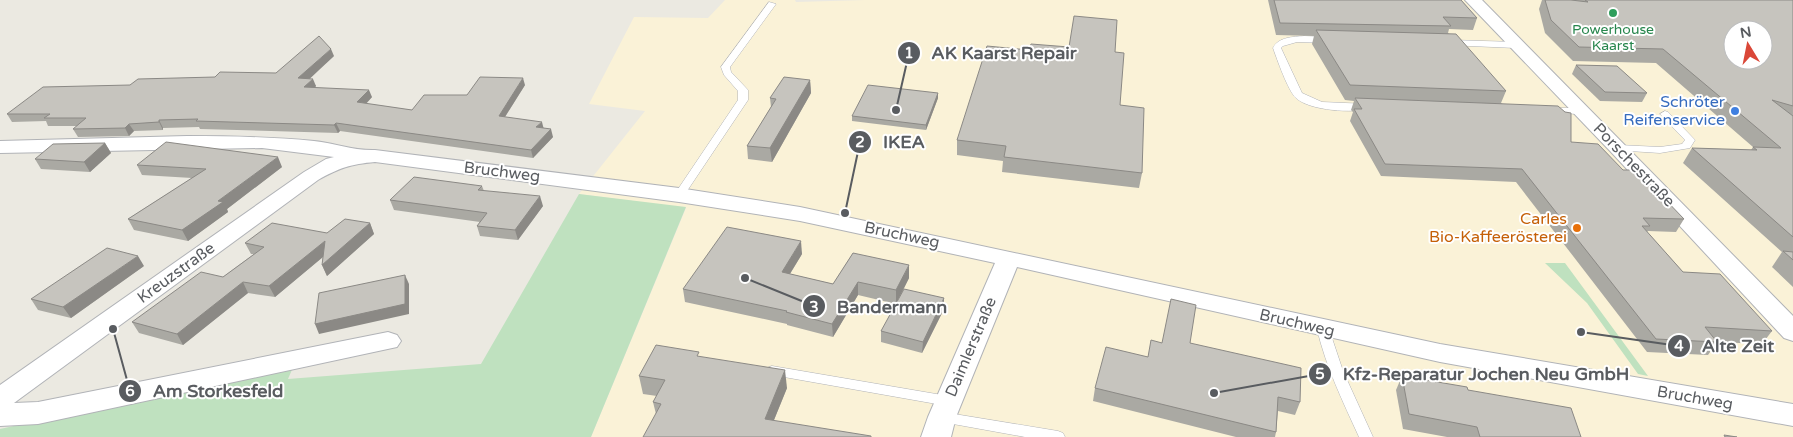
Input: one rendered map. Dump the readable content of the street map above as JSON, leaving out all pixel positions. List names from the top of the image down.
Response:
{
  "streets": {
    "street": [
      "Porschestraße",
      "Bruchweg",
      "Kreuzstraße",
      "Daimlerstraße"
    ]
  },
  "crossings": [
    ["Bruchweg", "Kreuzstraße"],
    ["Bruchweg", "Daimlerstraße"]
  ],
  "places": [
    "Powerhouse Kaarst",
    "AK Kaarst Repair",
    "Schröter Reifenservice",
    "IKEA",
    "Carles Bio-Kaffeerösterei",
    "Bandermann",
    "Am Storkesfeld",
    "Alte Zeit",
    "Kfz-Reparatur Jochen Neu GmbH"
  ],
  "north": "top"
}
